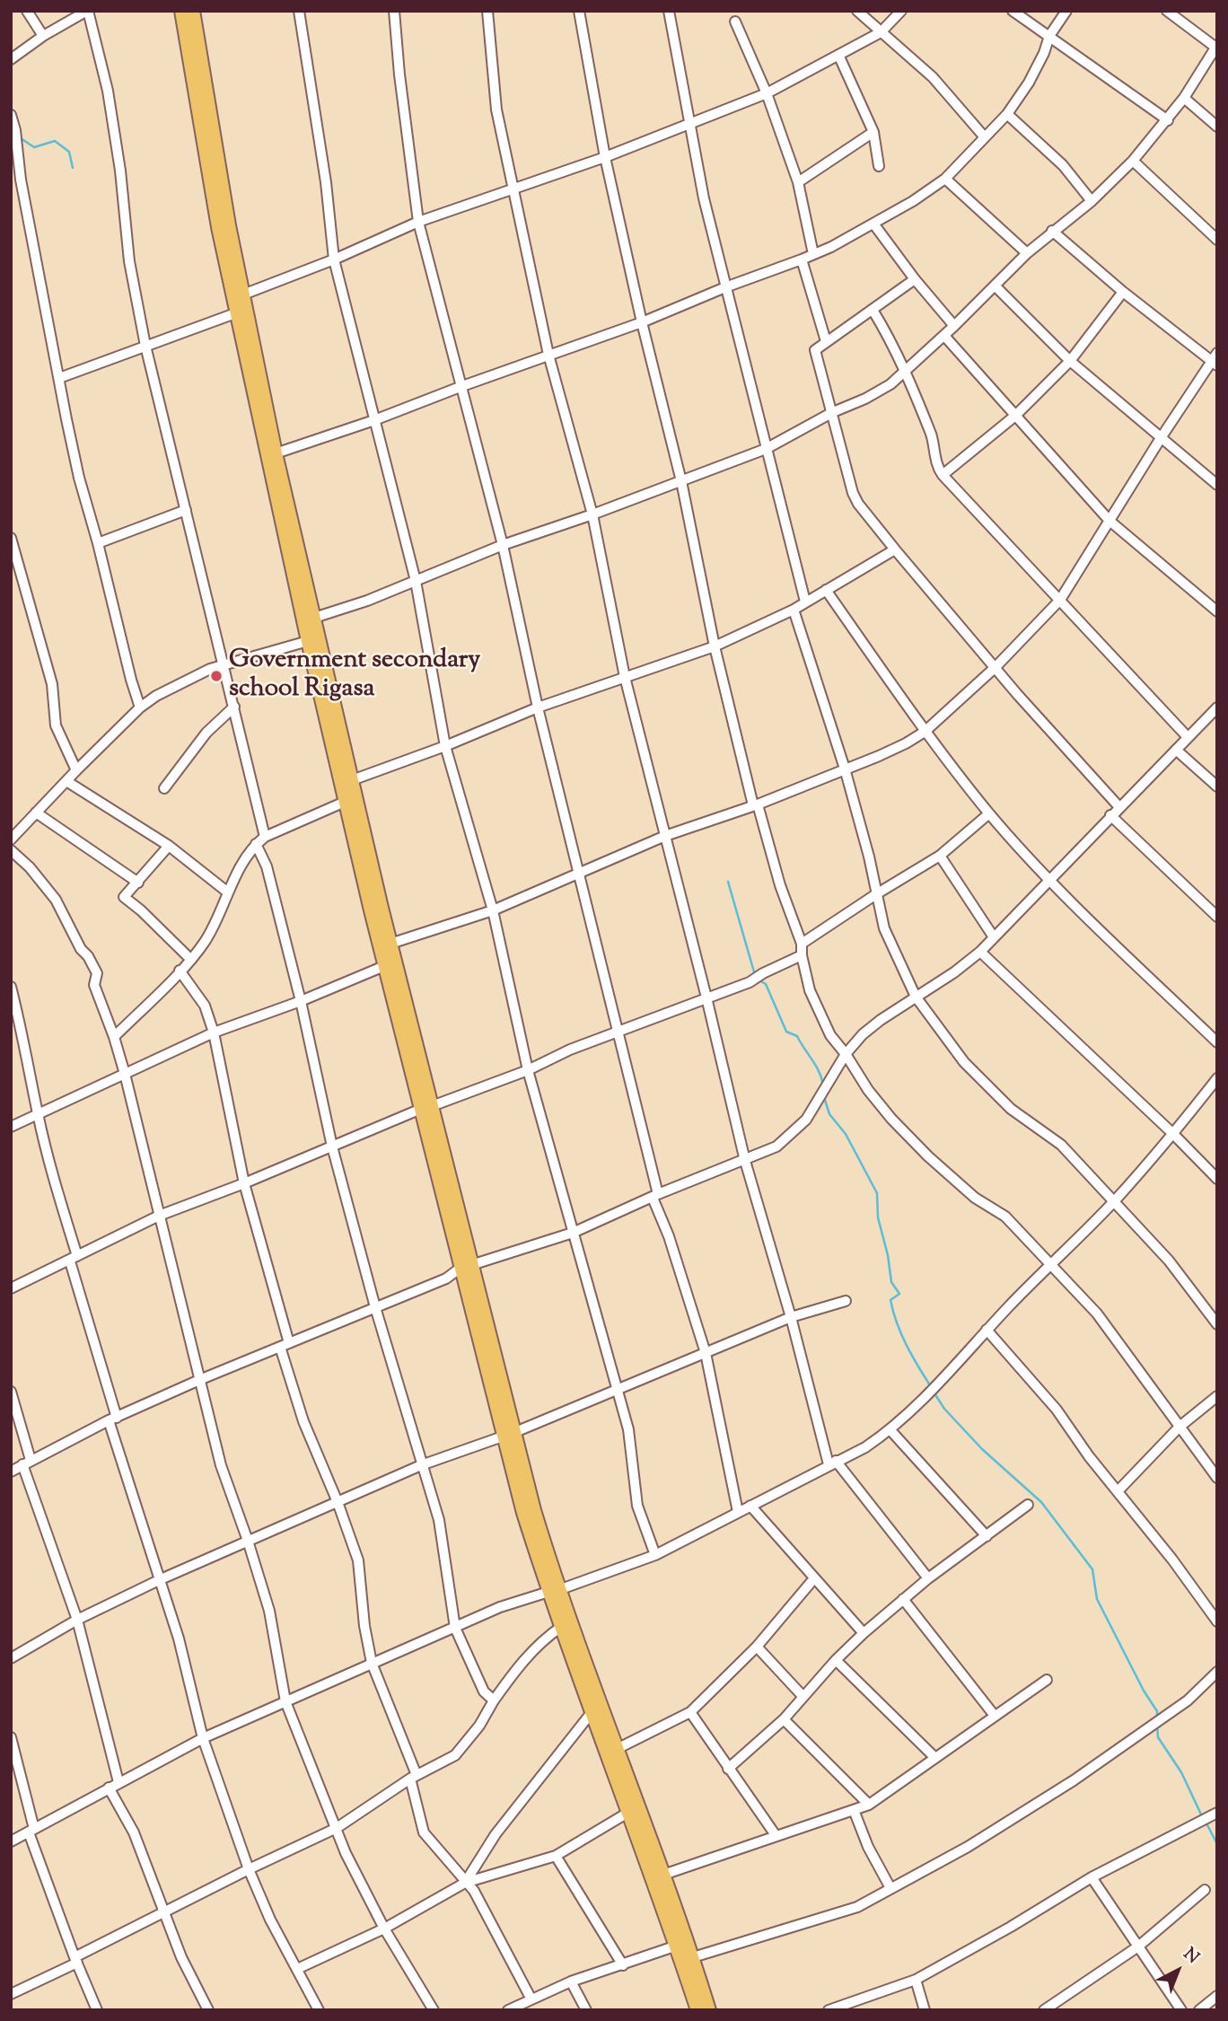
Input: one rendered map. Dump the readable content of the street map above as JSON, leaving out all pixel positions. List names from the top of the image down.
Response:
{
  "places": ["Government secondary school Rigasa"],
  "north": "top right"
}
